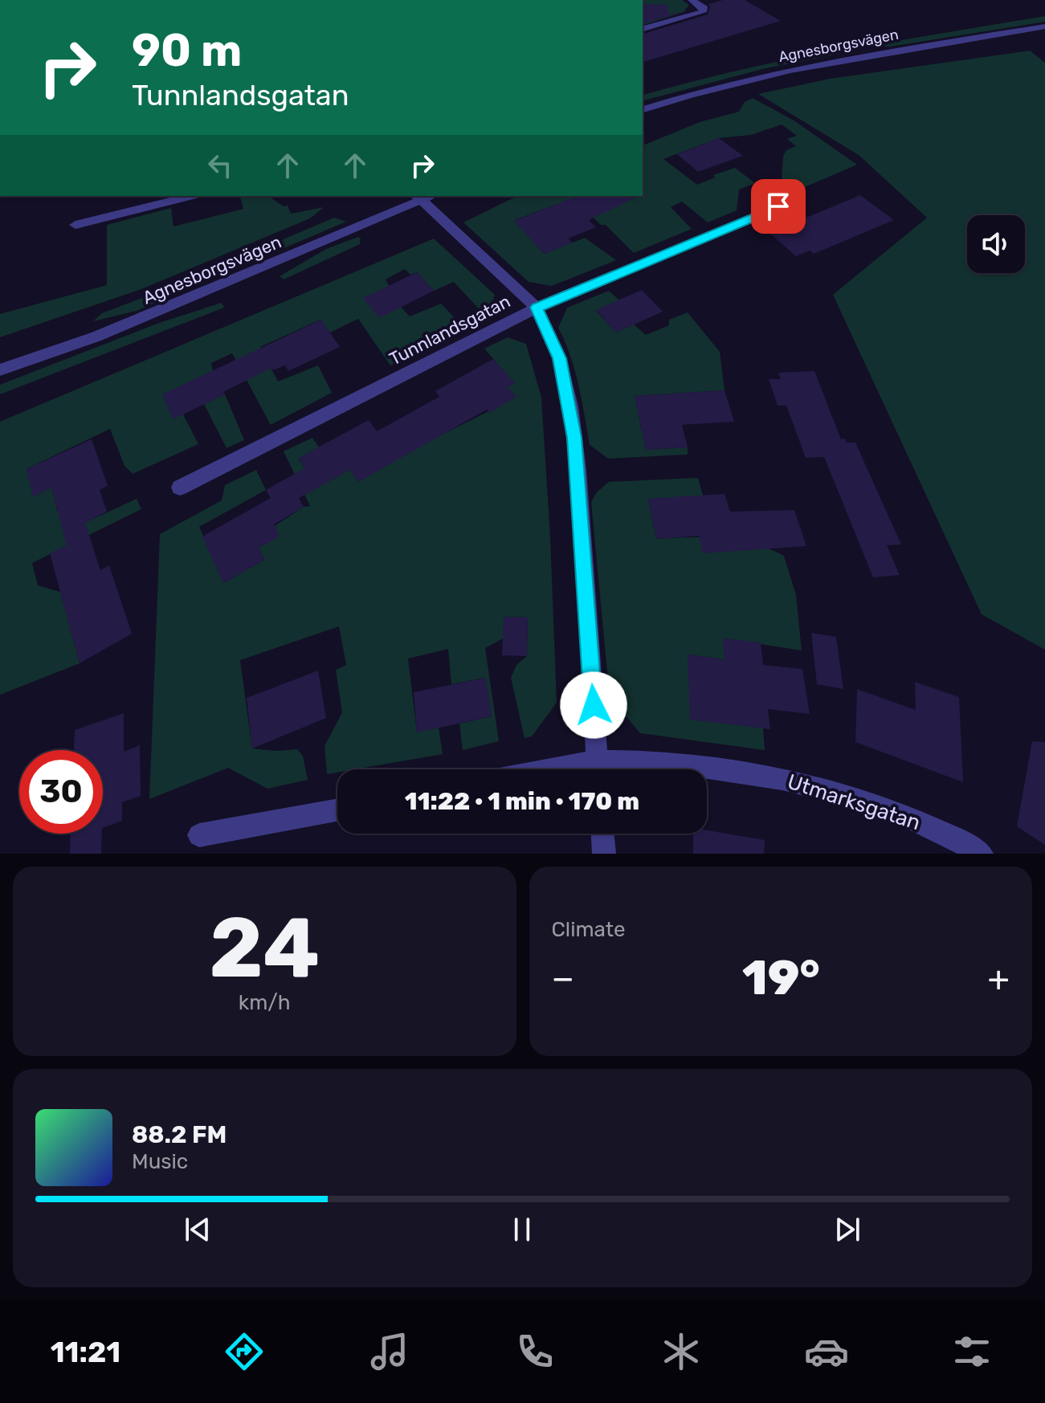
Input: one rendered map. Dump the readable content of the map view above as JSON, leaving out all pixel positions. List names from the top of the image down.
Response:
{
  "streets": {
    "street": ["Agnesborgsvägen", "Tunnlandsgatan", "Utmarksgatan"]
  },
  "page": {
    "turn": ["90 m", "Tunnlandsgatan"],
    "limit": "30",
    "trip": "11:22 · 1 min · 170 m",
    "tile": [
      ["24", "km/h"],
      "Climate"
    ],
    "heat": ["−", "19°", "+"],
    "song": ["88.2 FM", "Music"],
    "tabs": "11:21"
  }
}
